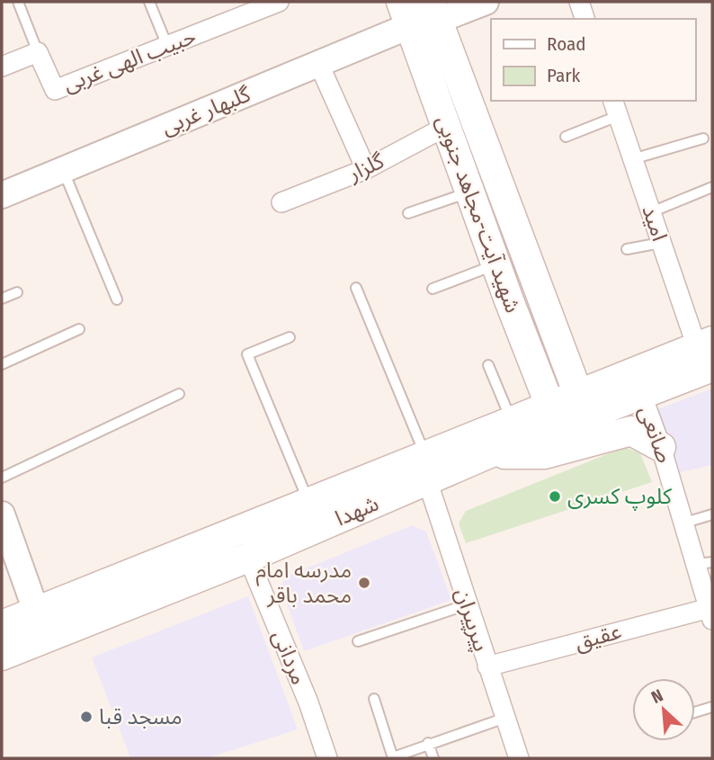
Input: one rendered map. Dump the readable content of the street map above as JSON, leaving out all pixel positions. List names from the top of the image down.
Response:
{
  "streets": {
    "main road": ["شهید آیت-مجاهد جنوبی", "شهدا"],
    "street": [
      "حبیب الهی غربی",
      "گلبهار غربی",
      "گلزار",
      "امید",
      "صانعی",
      "پیرپیران",
      "عقیق",
      "مردانی"
    ]
  },
  "crossings": [
    ["گلبهار غربی", "شهید آیت-مجاهد جنوبی"],
    ["گلزار", "شهید آیت-مجاهد جنوبی"],
    ["شهید آیت-مجاهد جنوبی", "شهدا"],
    ["امید", "شهدا"],
    ["صانعی", "شهدا"],
    ["صانعی", "عقیق"],
    ["شهدا", "پیرپیران"],
    ["شهدا", "مردانی"],
    ["پیرپیران", "عقیق"]
  ],
  "places": ["کلوپ کسری", "مدرسه امام محمد باقر", "مسجد قبا"],
  "legend": ["Road", "Park"],
  "north": "top left"
}
